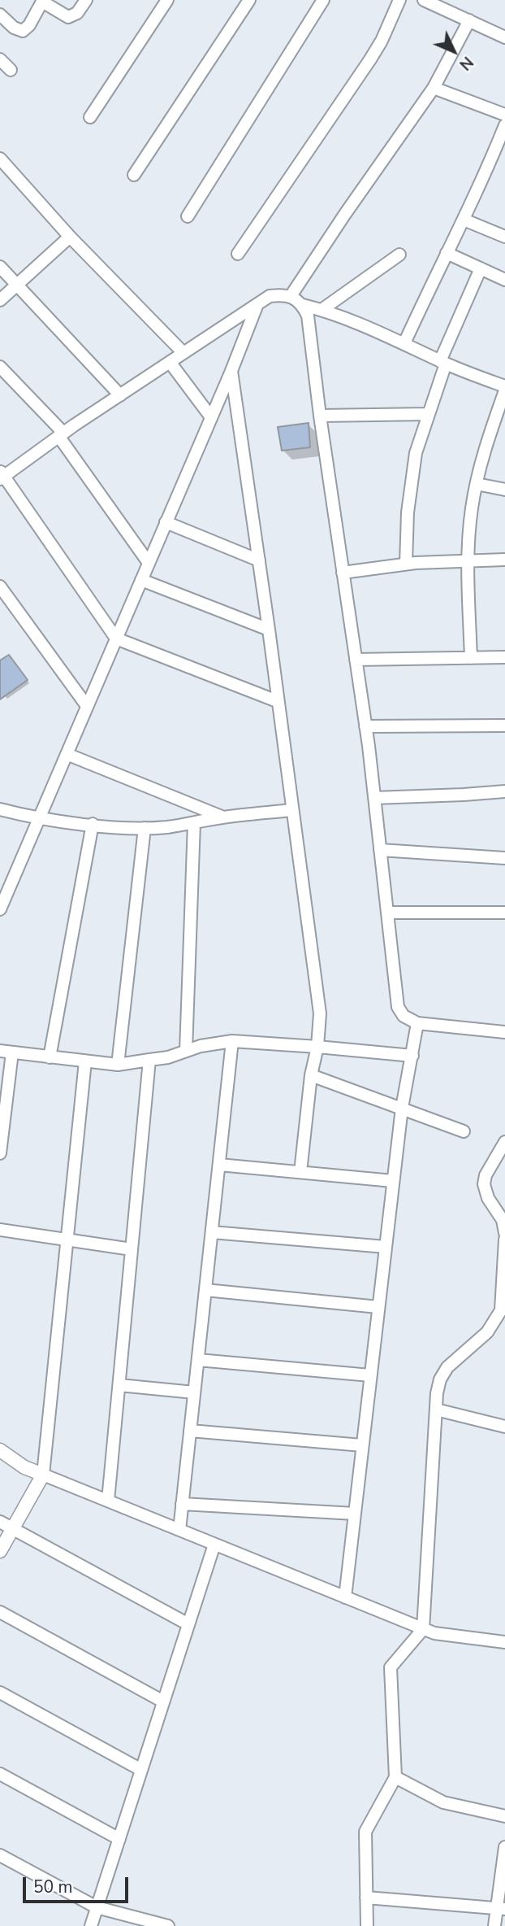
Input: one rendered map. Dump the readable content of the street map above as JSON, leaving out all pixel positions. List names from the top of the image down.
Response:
{
  "scale_bar": "50 m",
  "north": "bottom right"
}
